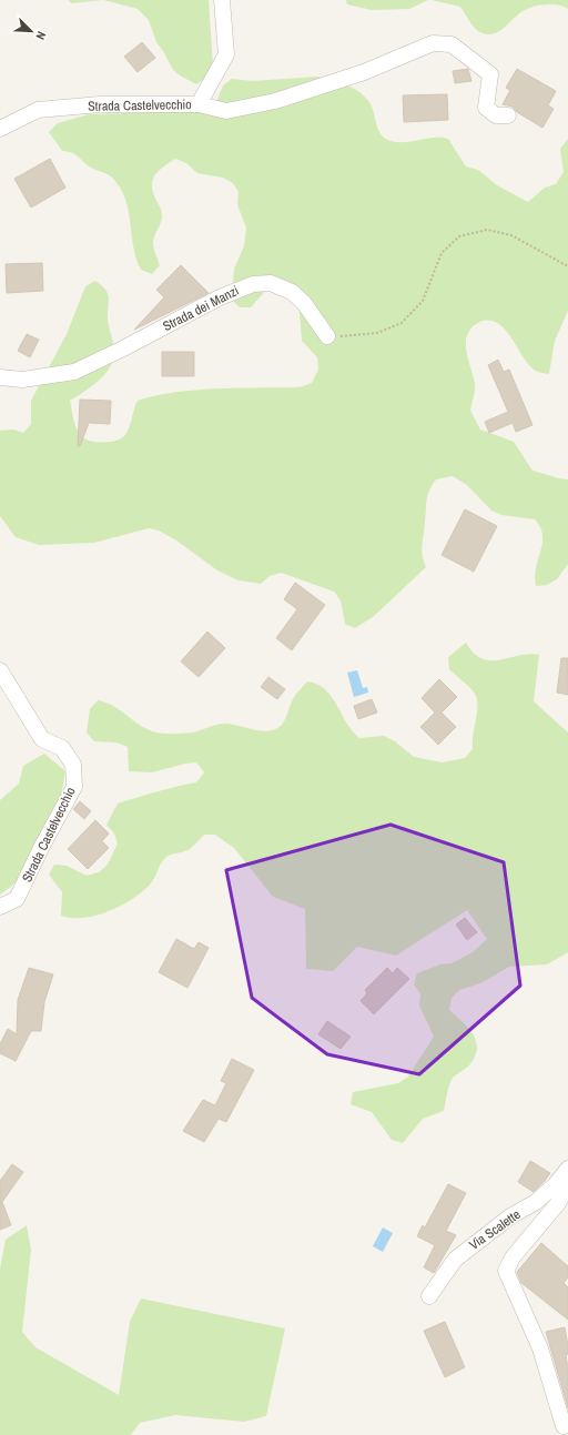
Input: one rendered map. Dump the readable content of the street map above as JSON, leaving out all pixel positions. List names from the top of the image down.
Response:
{
  "streets": {
    "street": ["Strada Castelvecchio", "Strada dei Manzi", "Via Scalette"]
  },
  "north": "bottom right"
}
